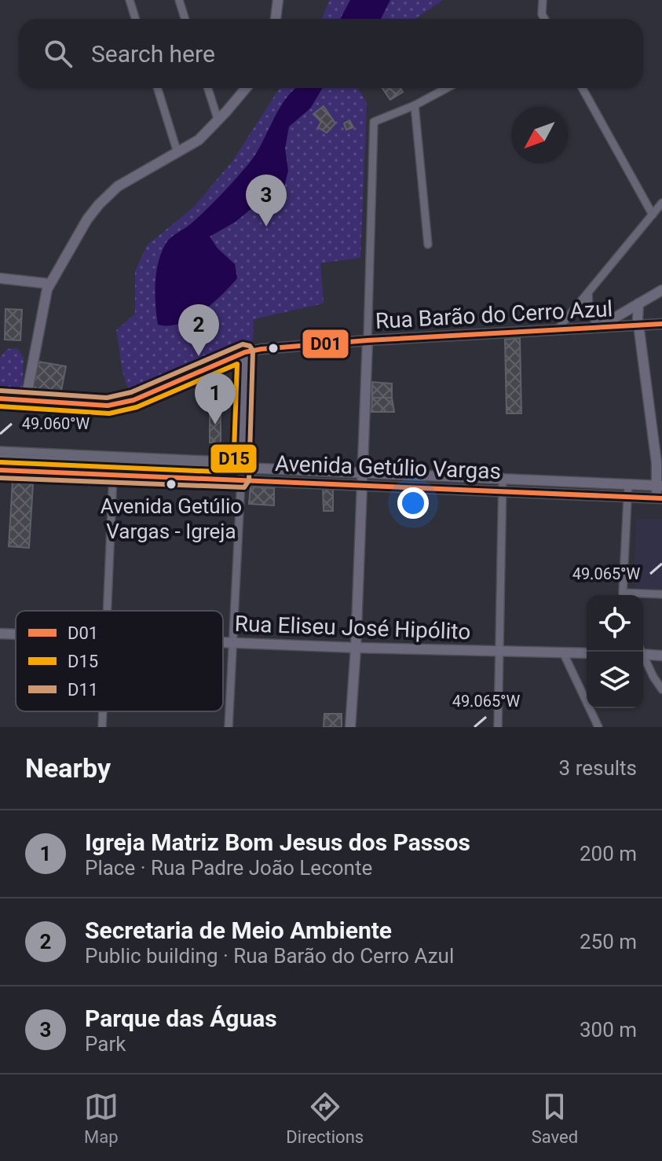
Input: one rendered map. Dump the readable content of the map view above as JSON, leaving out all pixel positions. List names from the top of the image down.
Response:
{
  "streets": {
    "main road": ["Rua Barão do Cerro Azul", "Avenida Getúlio Vargas", "Rua Eliseu José Hipólito"]
  },
  "places": ["Avenida Getúlio Vargas - Igreja"],
  "lines": ["transit line D01", "transit line D11", "transit line D15"],
  "legend": ["D01", "D15", "D11"],
  "north": "bottom left",
  "page": {
    "search": "Search here",
    "pins": ["3", "2", "1"],
    "heading": ["Nearby", "3 results"],
    "list": [
      {
        "mark": "1",
        "name": "Igreja Matriz Bom Jesus dos Passos",
        "note": "Place · Rua Padre João Leconte",
        "value": "200 m"
      },
      {
        "mark": "2",
        "name": "Secretaria de Meio Ambiente",
        "note": "Public building · Rua Barão do Cerro Azul",
        "value": "250 m"
      },
      {
        "mark": "3",
        "name": "Parque das Águas",
        "note": "Park",
        "value": "300 m"
      }
    ],
    "nav": ["Map", "Directions", "Saved"]
  },
  "coordinates": ["49.060°W", "49.065°W"]
}
